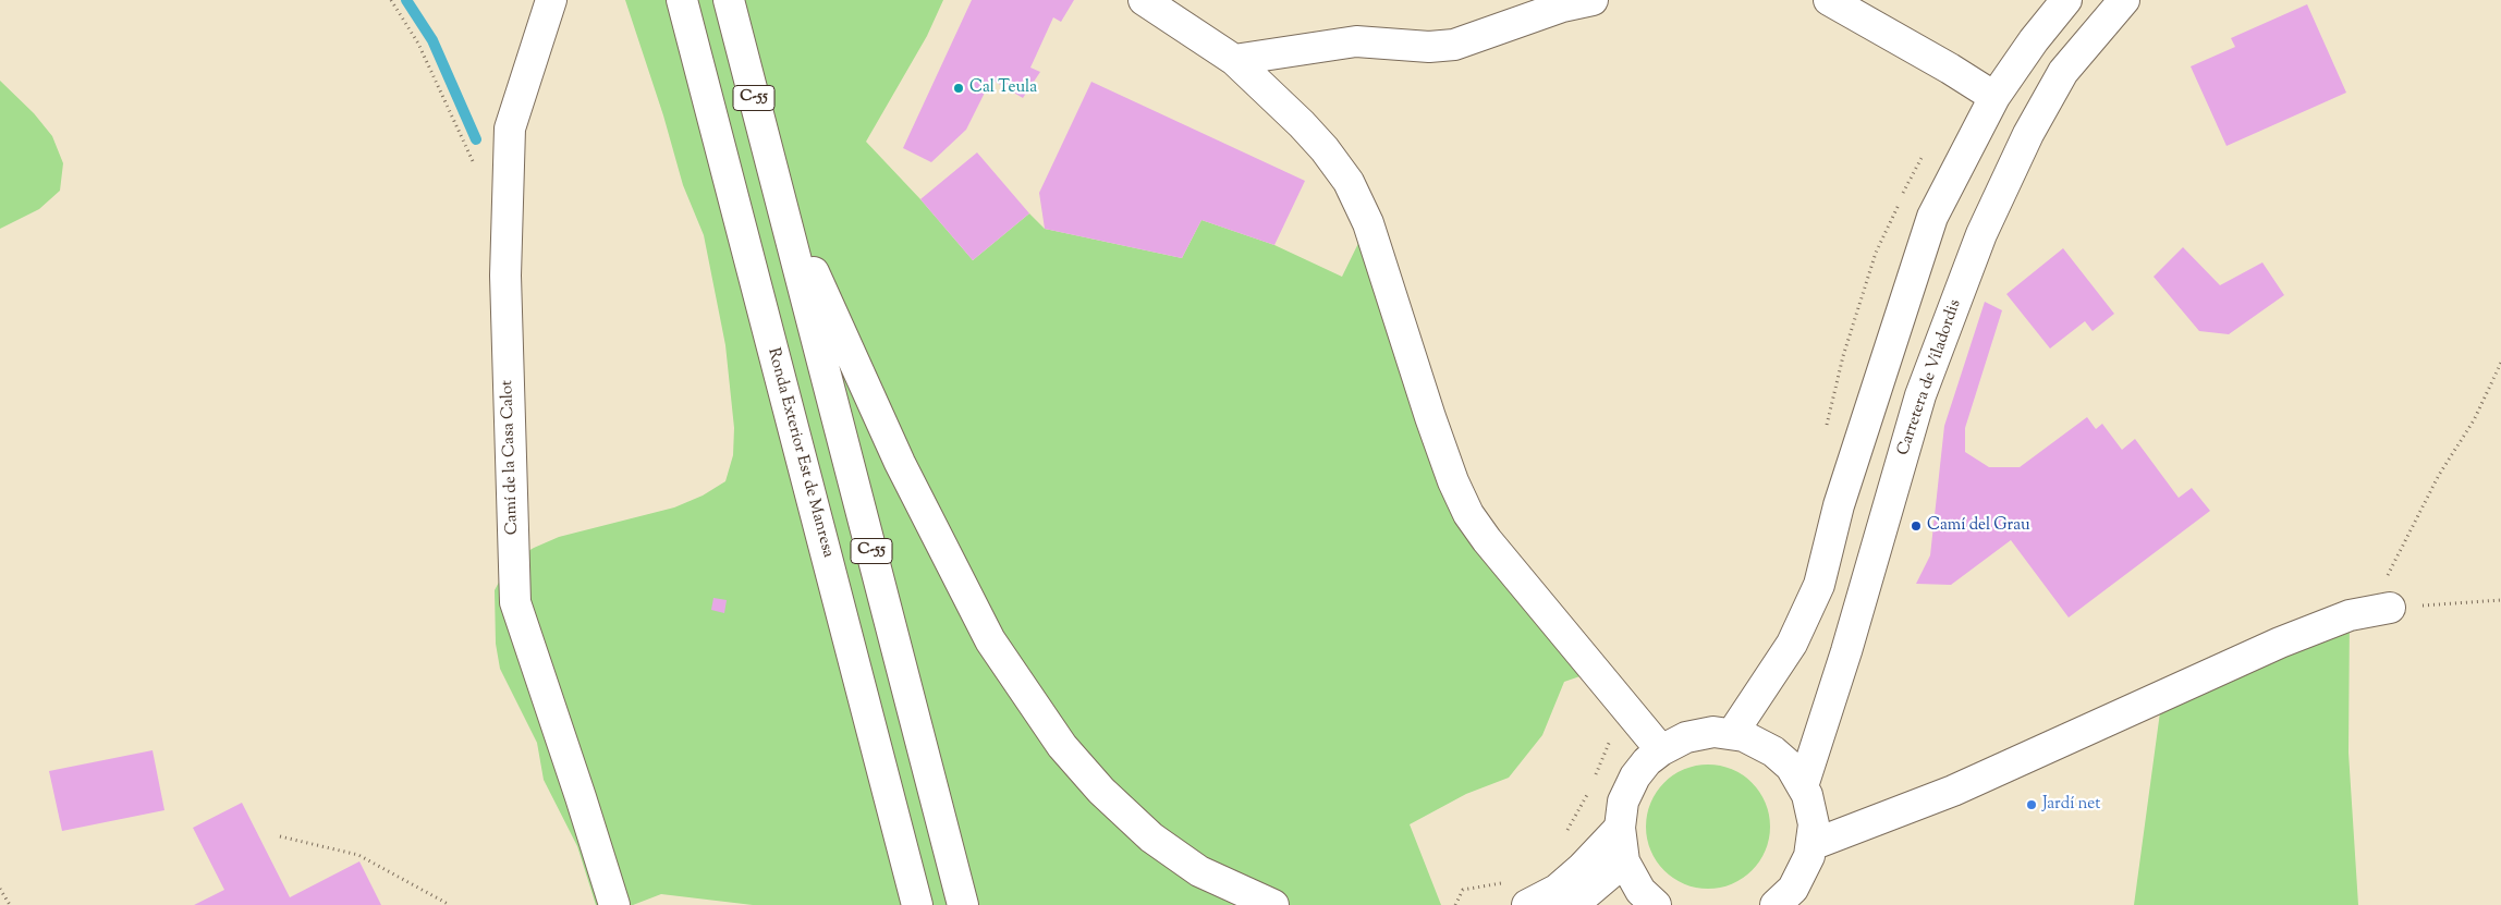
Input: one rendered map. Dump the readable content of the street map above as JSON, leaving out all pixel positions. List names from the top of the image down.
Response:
{
  "streets": {
    "main road": [
      "C-55",
      "Carretera de Viladordis",
      "Ronda Exterior Est de Manresa",
      "Camí de la Casa Calot"
    ]
  },
  "places": ["Cal Teula", "Camí del Grau", "Jardí net"]
}
